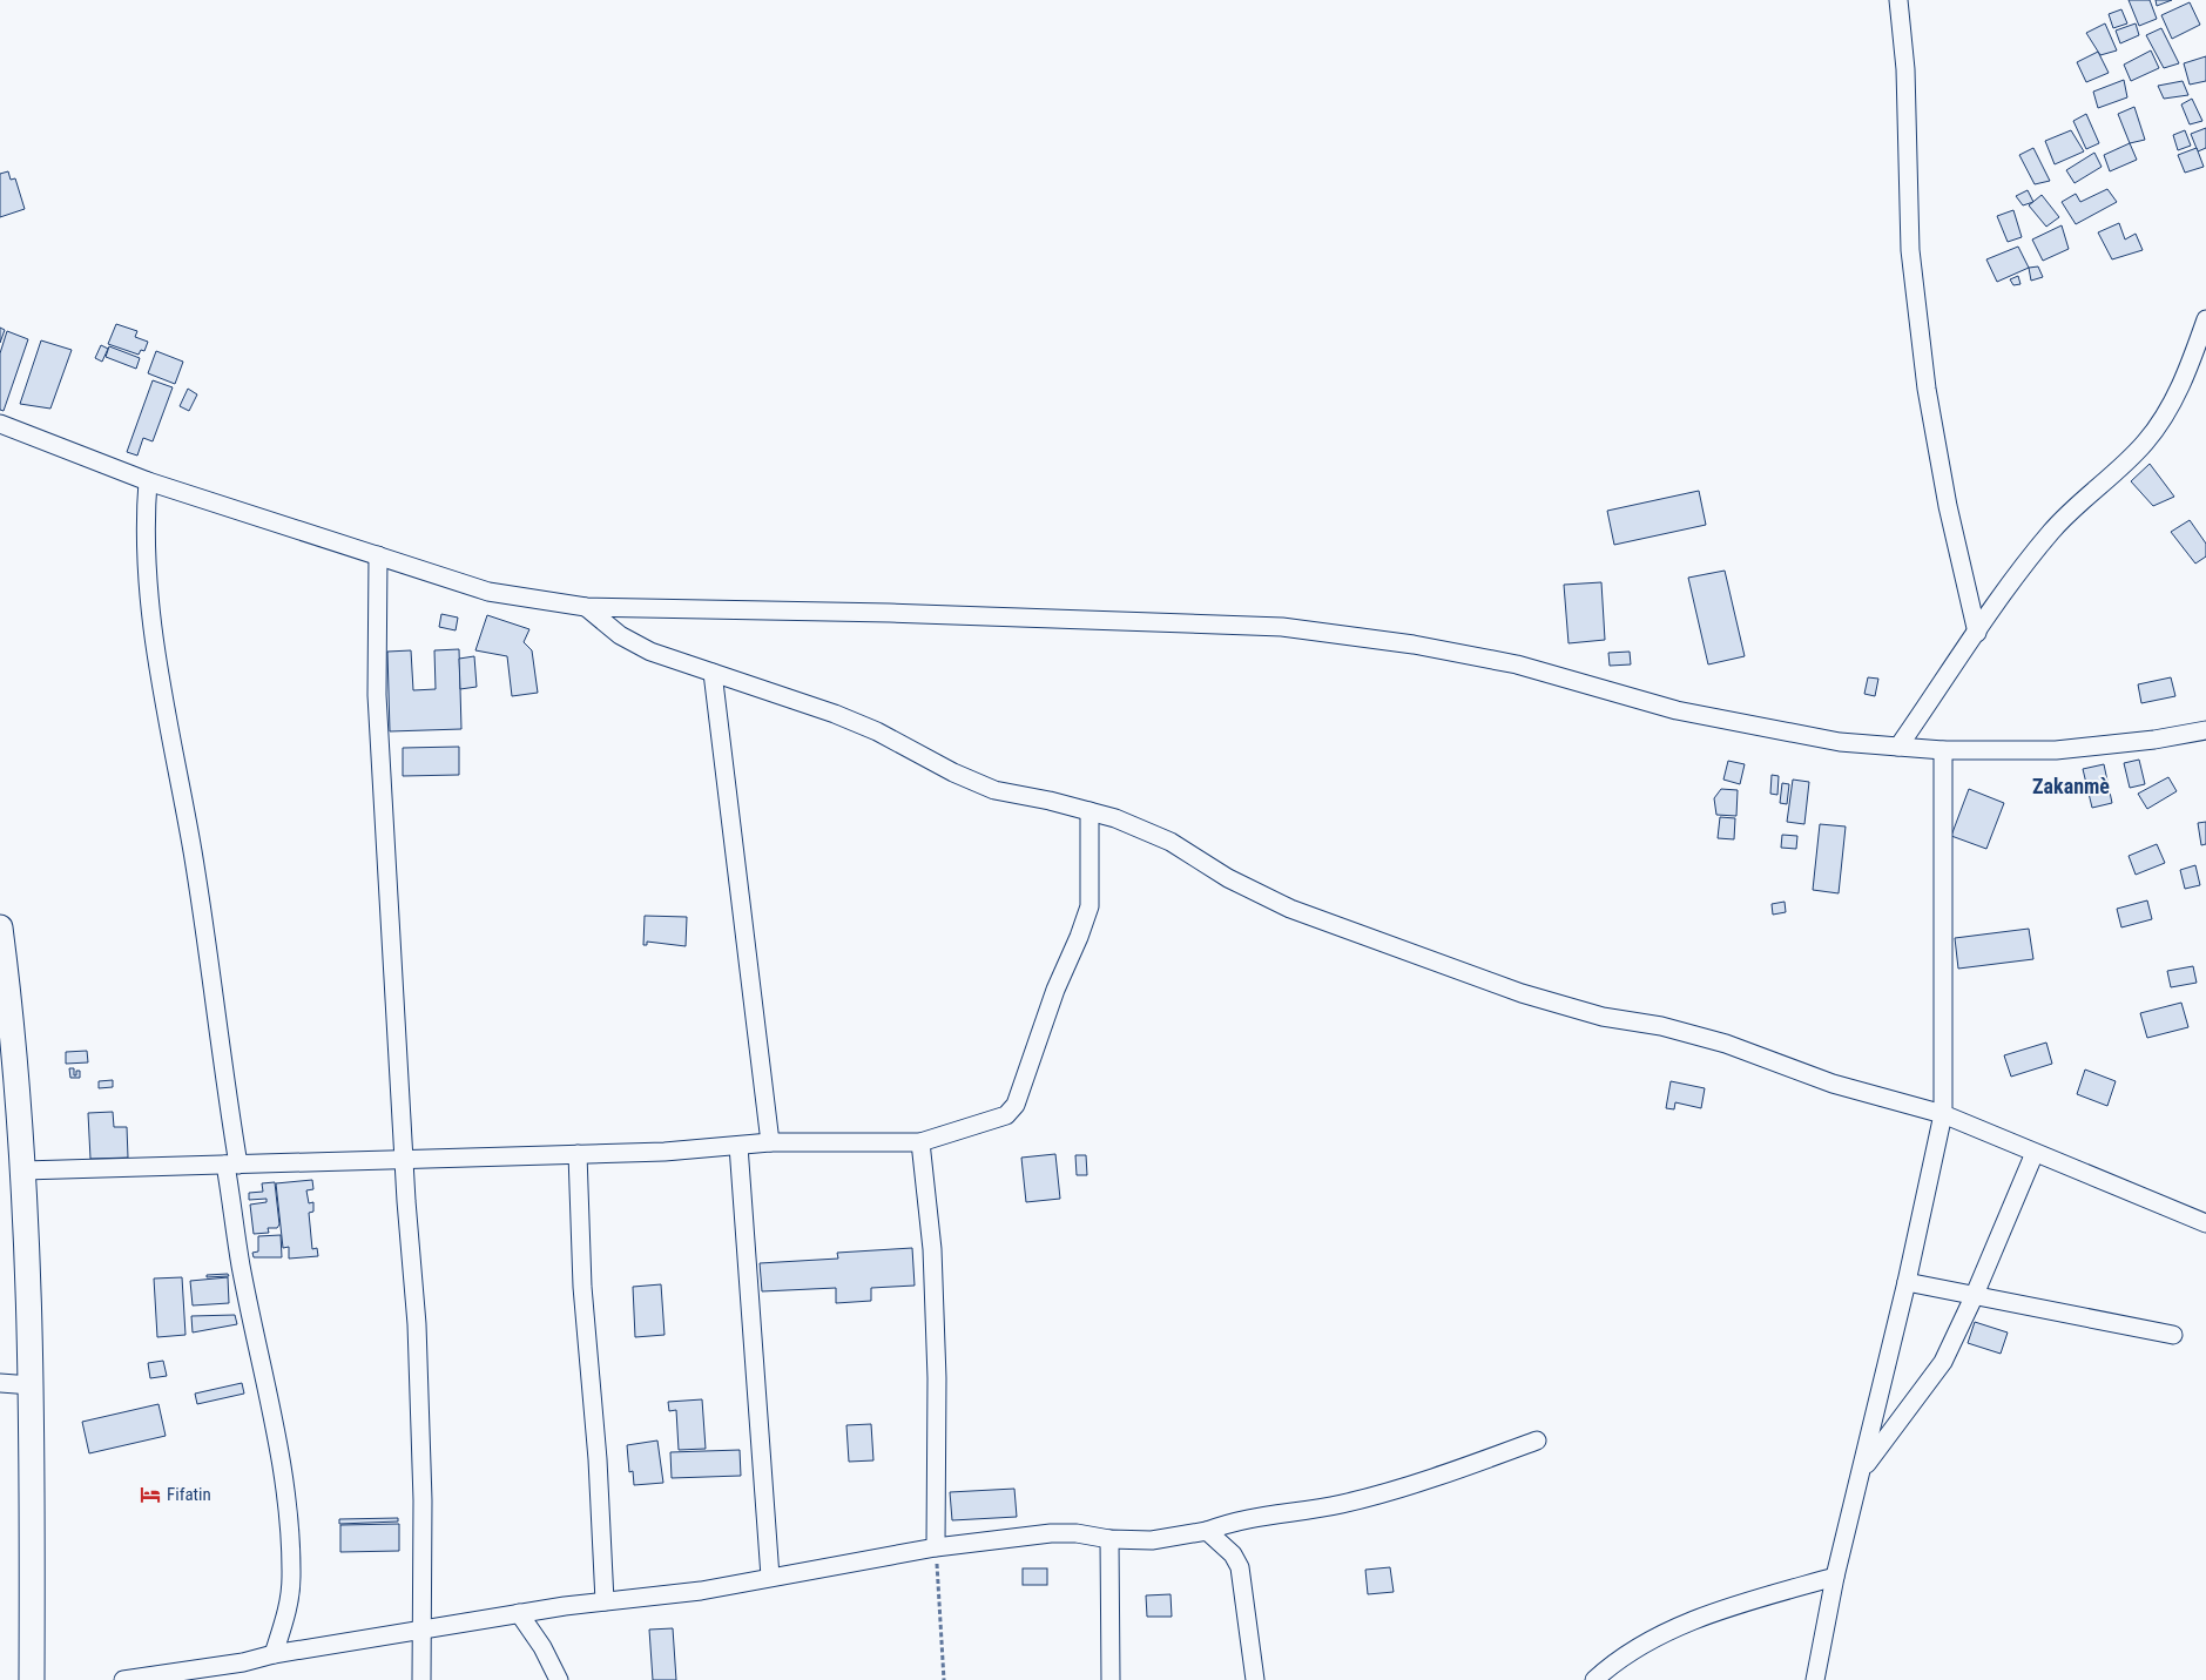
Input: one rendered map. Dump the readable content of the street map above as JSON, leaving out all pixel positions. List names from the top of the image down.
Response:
{
  "districts": ["Zakanmè"],
  "places": {
    "hotel": ["Fifatin"]
  }
}
